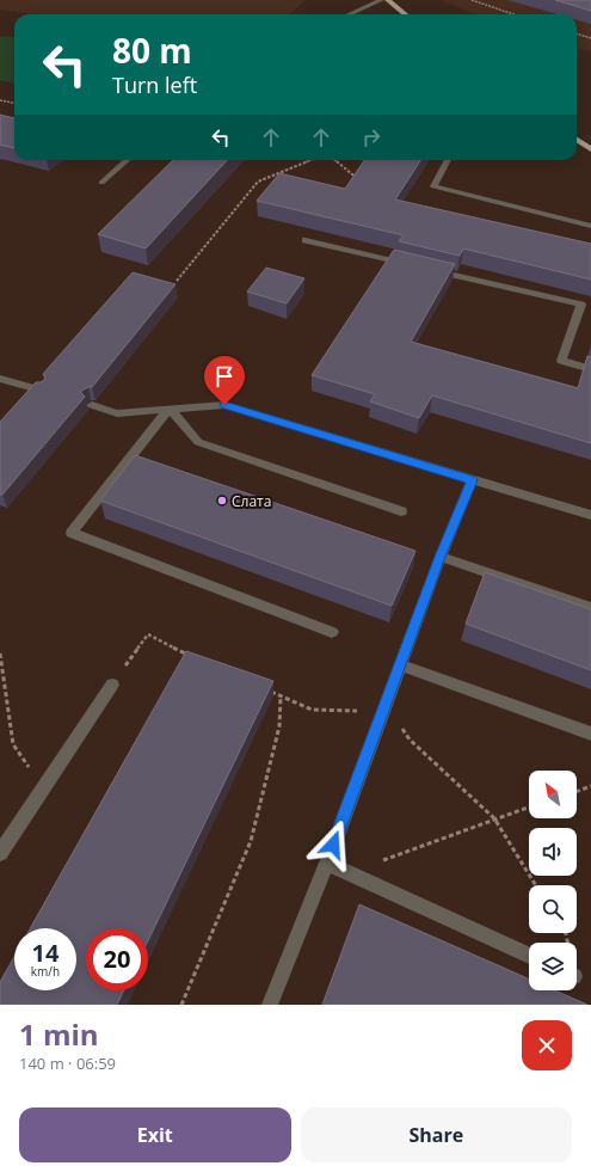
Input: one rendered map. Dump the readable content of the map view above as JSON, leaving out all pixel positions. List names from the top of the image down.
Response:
{
  "places": ["Слата"],
  "north": "top left",
  "page": {
    "turn": ["80 m", "Turn left"],
    "speed": "14 km/h",
    "limit": "20",
    "heading": ["1 min", "140 m · 06:59"],
    "buttons": ["Exit", "Share"]
  }
}
